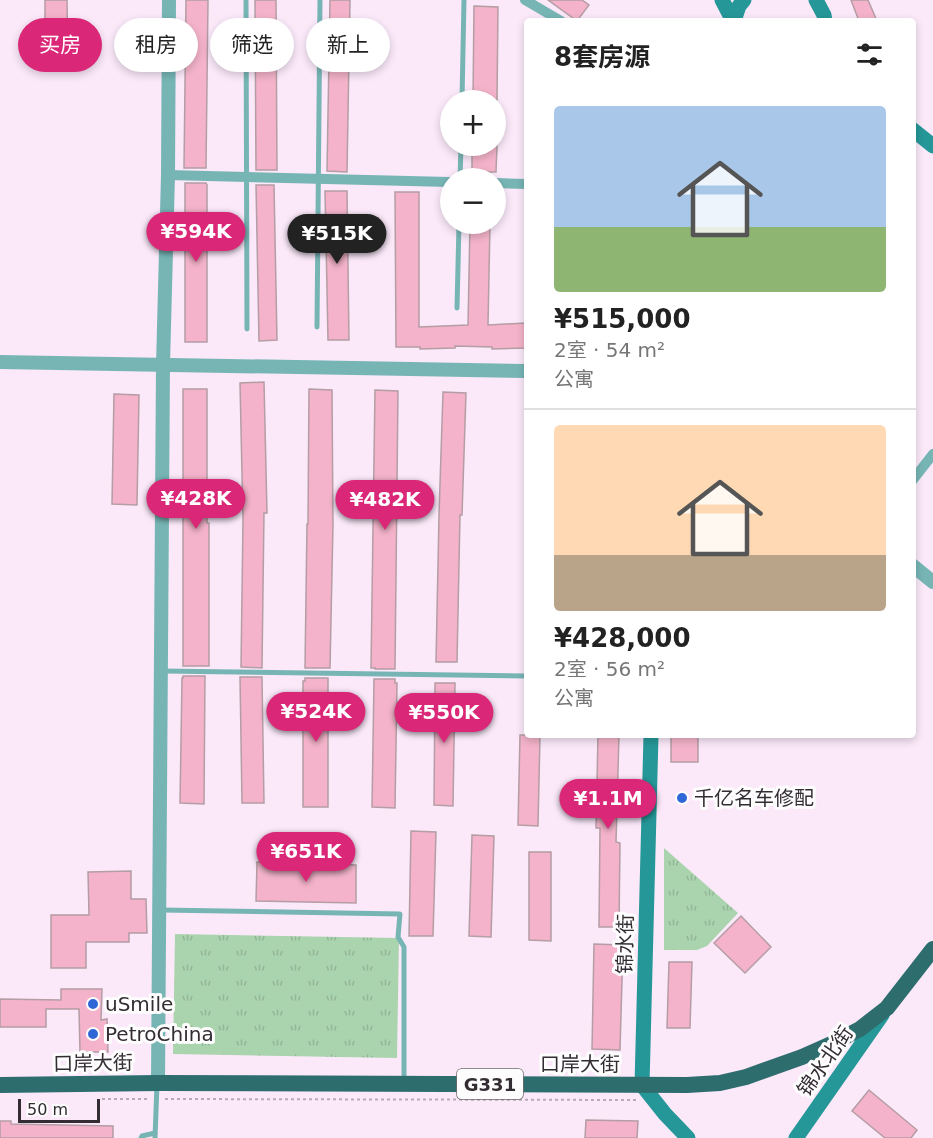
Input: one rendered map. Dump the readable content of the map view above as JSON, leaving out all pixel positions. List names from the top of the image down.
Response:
{
  "streets": {
    "highway": ["口岸大街", "G331"],
    "main road": ["锦水街", "锦水北街"]
  },
  "crossings": [
    ["锦水街", "口岸大街"],
    ["锦水北街", "口岸大街"]
  ],
  "places": ["千亿名车修配", "uSmile", "PetroChina"],
  "scale_bar": "50 m",
  "page": {
    "chip": [
      "买房",
      "租房",
      "筛选",
      "新上"
    ],
    "heading": "8套房源",
    "map_buttons": ["+", "−"],
    "list": [
      {
        "name": "¥515,000",
        "note": "2室 · 54 m² · 公寓"
      },
      {
        "name": "¥428,000",
        "note": "2室 · 56 m² · 公寓"
      }
    ],
    "price": [
      "¥594K",
      "¥515K",
      "¥428K",
      "¥482K",
      "¥524K",
      "¥550K",
      "¥1.1M",
      "¥651K"
    ],
    "scale": "50 m"
  }
}
